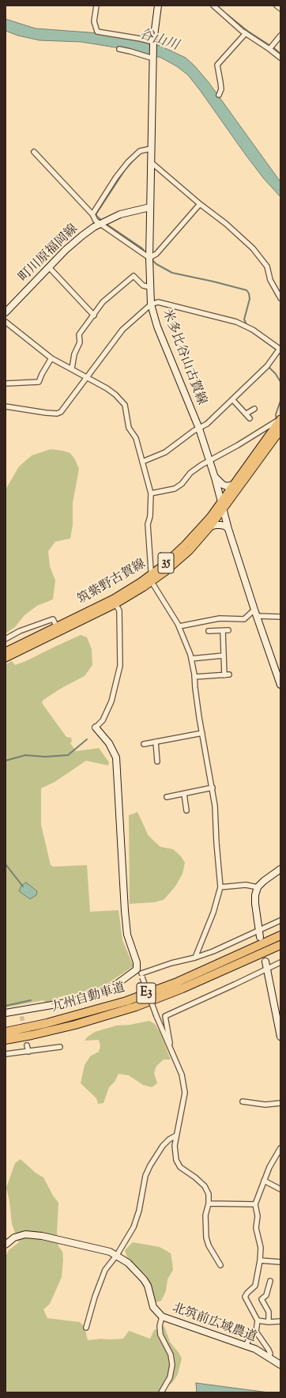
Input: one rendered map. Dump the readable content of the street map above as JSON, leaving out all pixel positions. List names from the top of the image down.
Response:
{
  "streets": {
    "highway": ["E3", "九州自動車道"],
    "main road": [
      "町川原福岡線",
      "米多比谷山古賀線",
      "35",
      "筑紫野古賀線",
      "北筑前広域農道"
    ]
  },
  "crossings": [
    ["町川原福岡線", "米多比谷山古賀線"],
    ["米多比谷山古賀線", "筑紫野古賀線"]
  ],
  "water": ["谷山川"]
}
